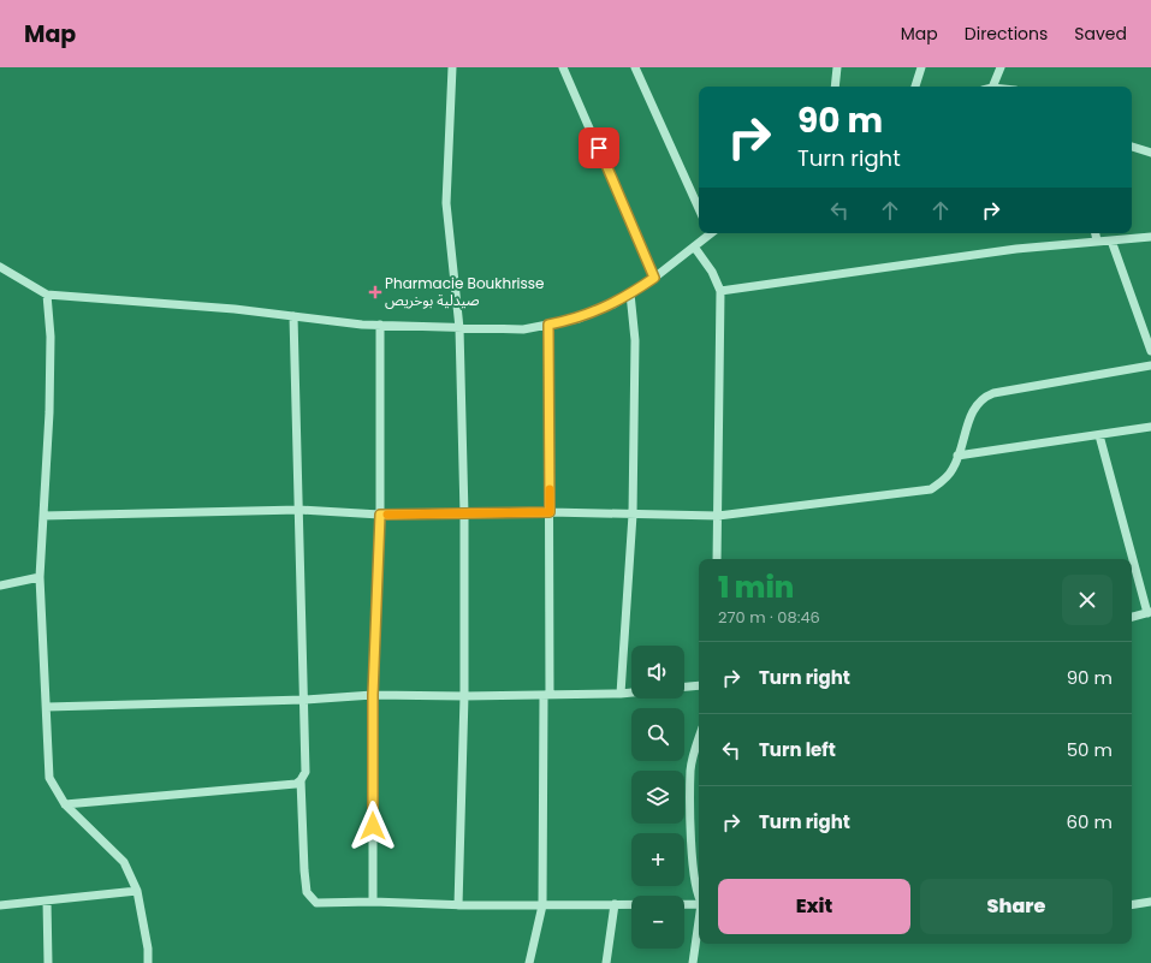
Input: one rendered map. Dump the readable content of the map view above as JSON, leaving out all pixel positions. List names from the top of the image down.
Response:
{
  "places": {
    "health": ["Pharmacie Boukhrisse صيدلية بوخريص"]
  },
  "page": {
    "header": "Map",
    "nav": ["Map", "Directions", "Saved"],
    "turn": ["90 m", "Turn right"],
    "heading": ["1 min", "270 m · 08:46"],
    "list": [
      {
        "name": "Turn right",
        "value": "90 m"
      },
      {
        "name": "Turn left",
        "value": "50 m"
      },
      {
        "name": "Turn right",
        "value": "60 m"
      }
    ],
    "map_buttons": ["+", "−"],
    "buttons": ["Exit", "Share"]
  }
}
